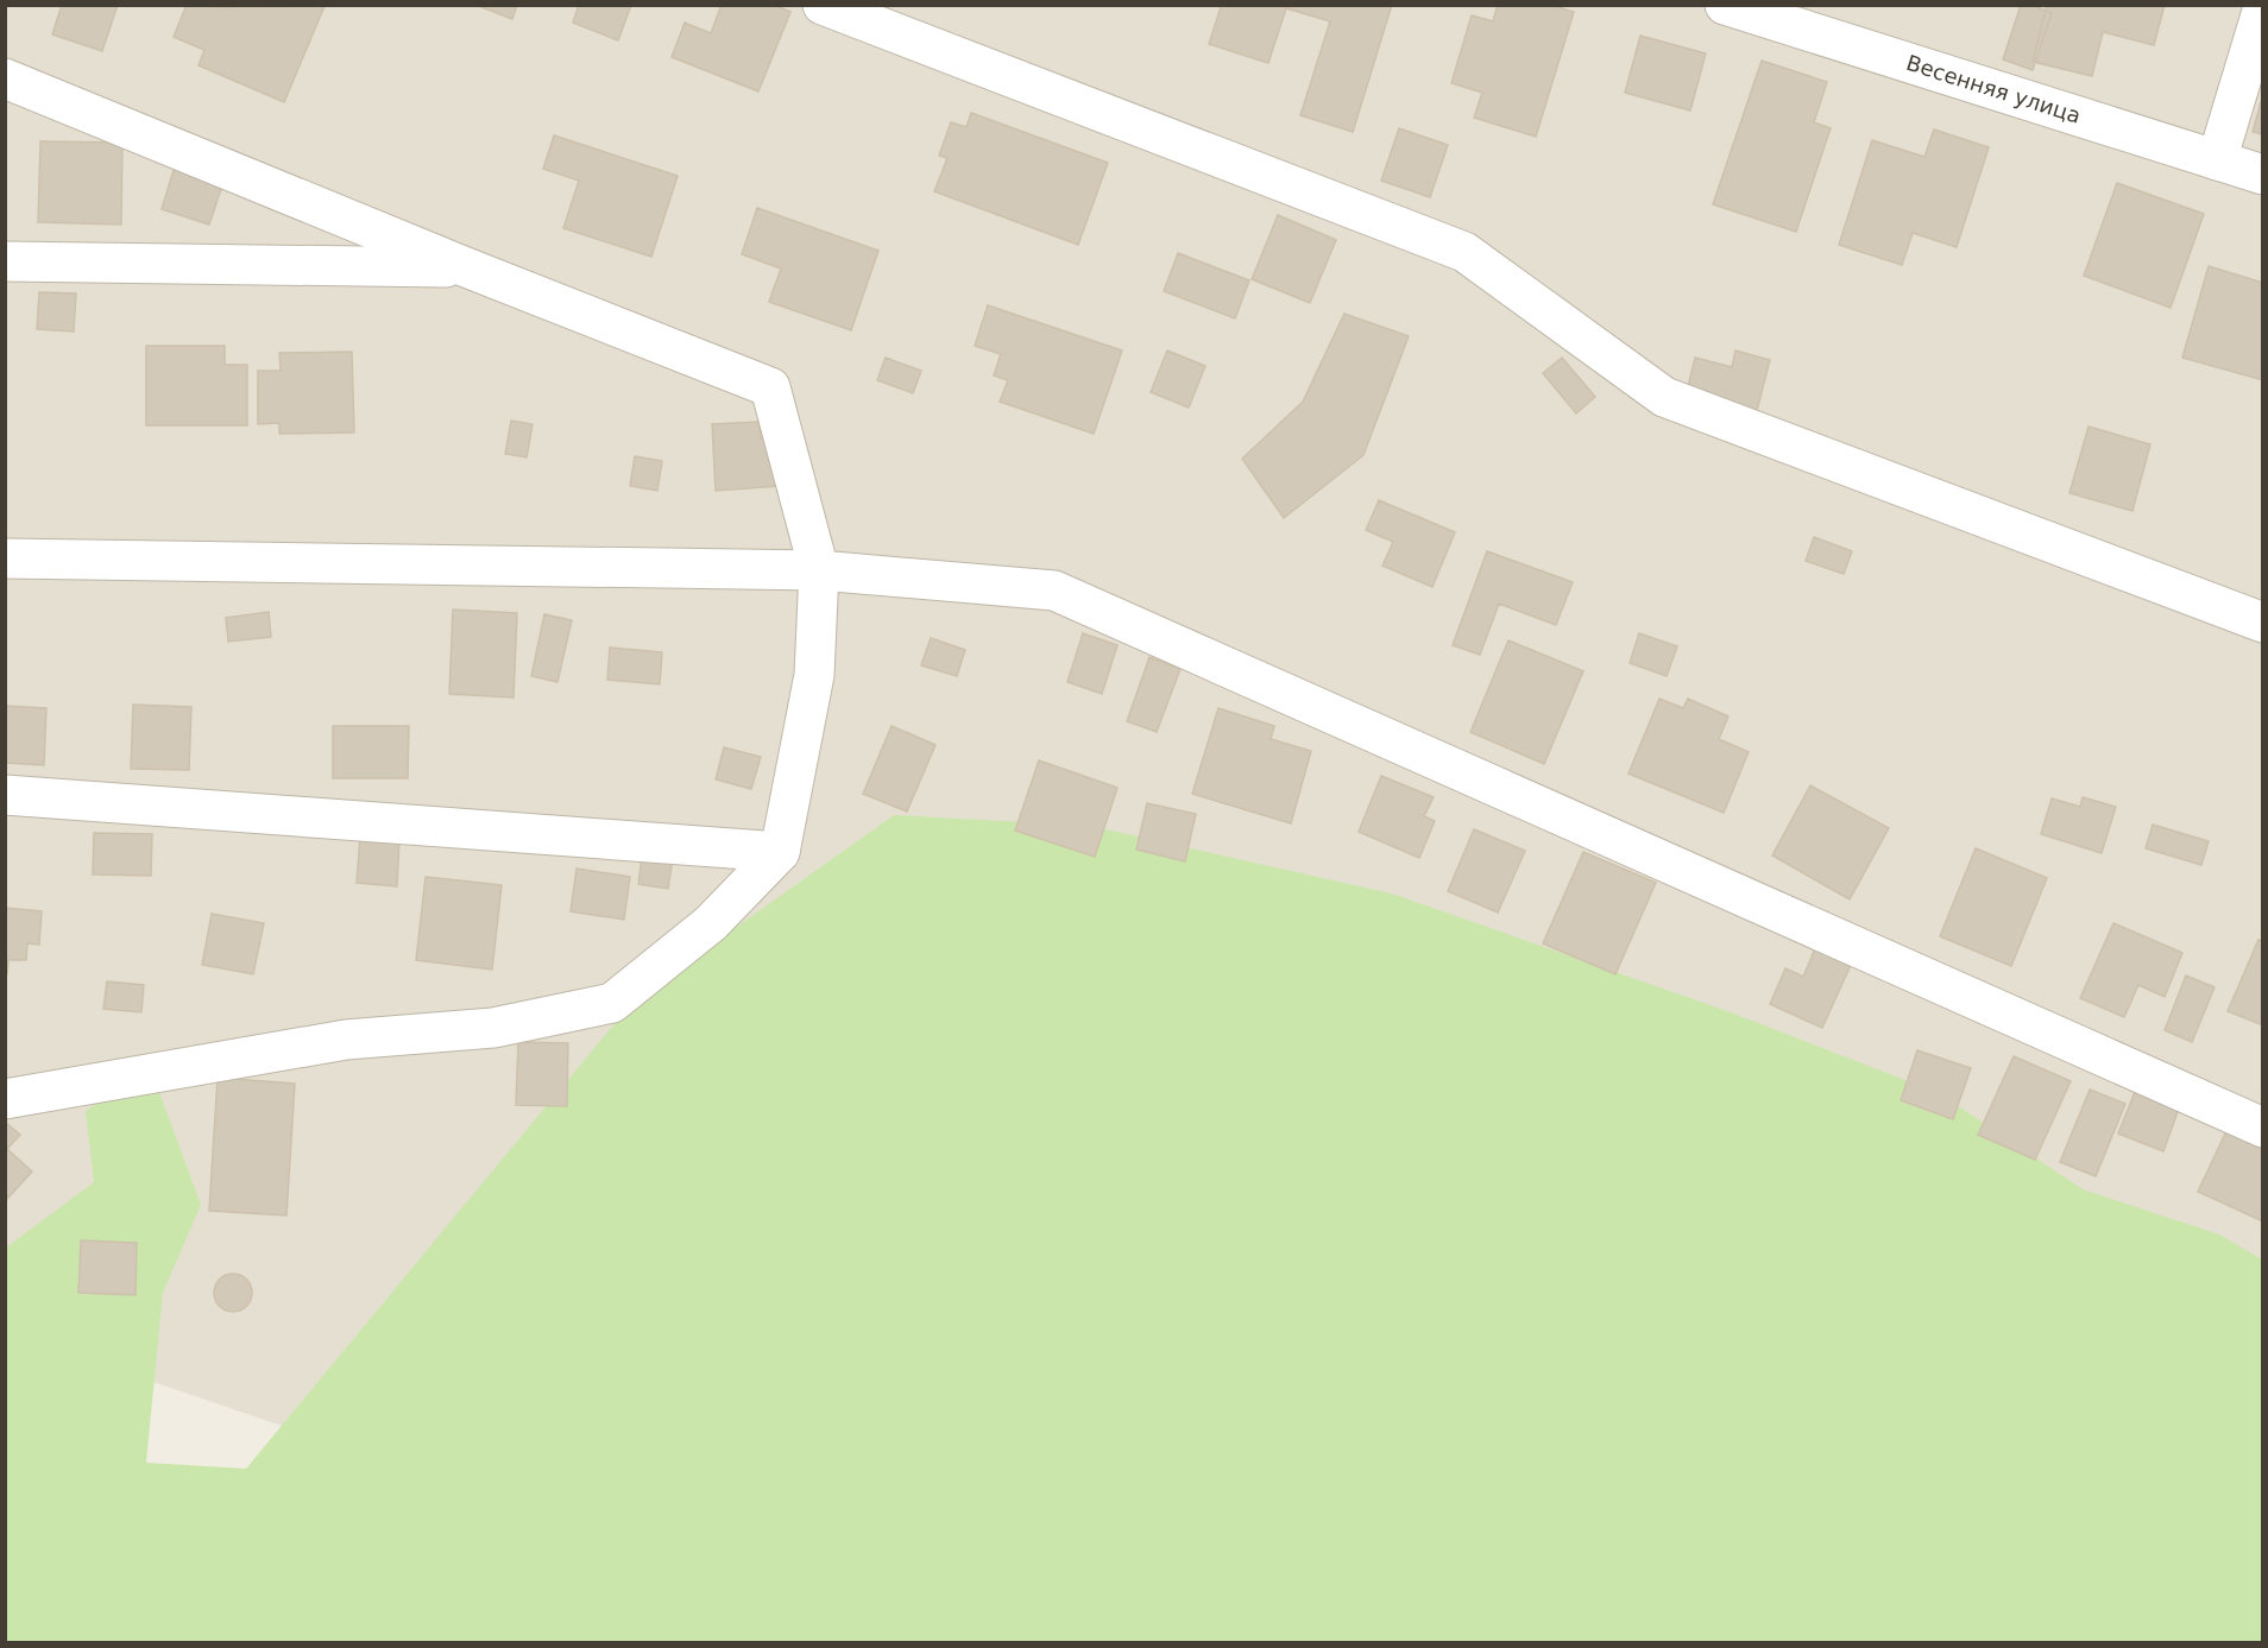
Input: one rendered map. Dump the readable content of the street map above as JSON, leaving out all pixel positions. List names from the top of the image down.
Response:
{
  "streets": {
    "street": ["Весенняя улица"]
  }
}
